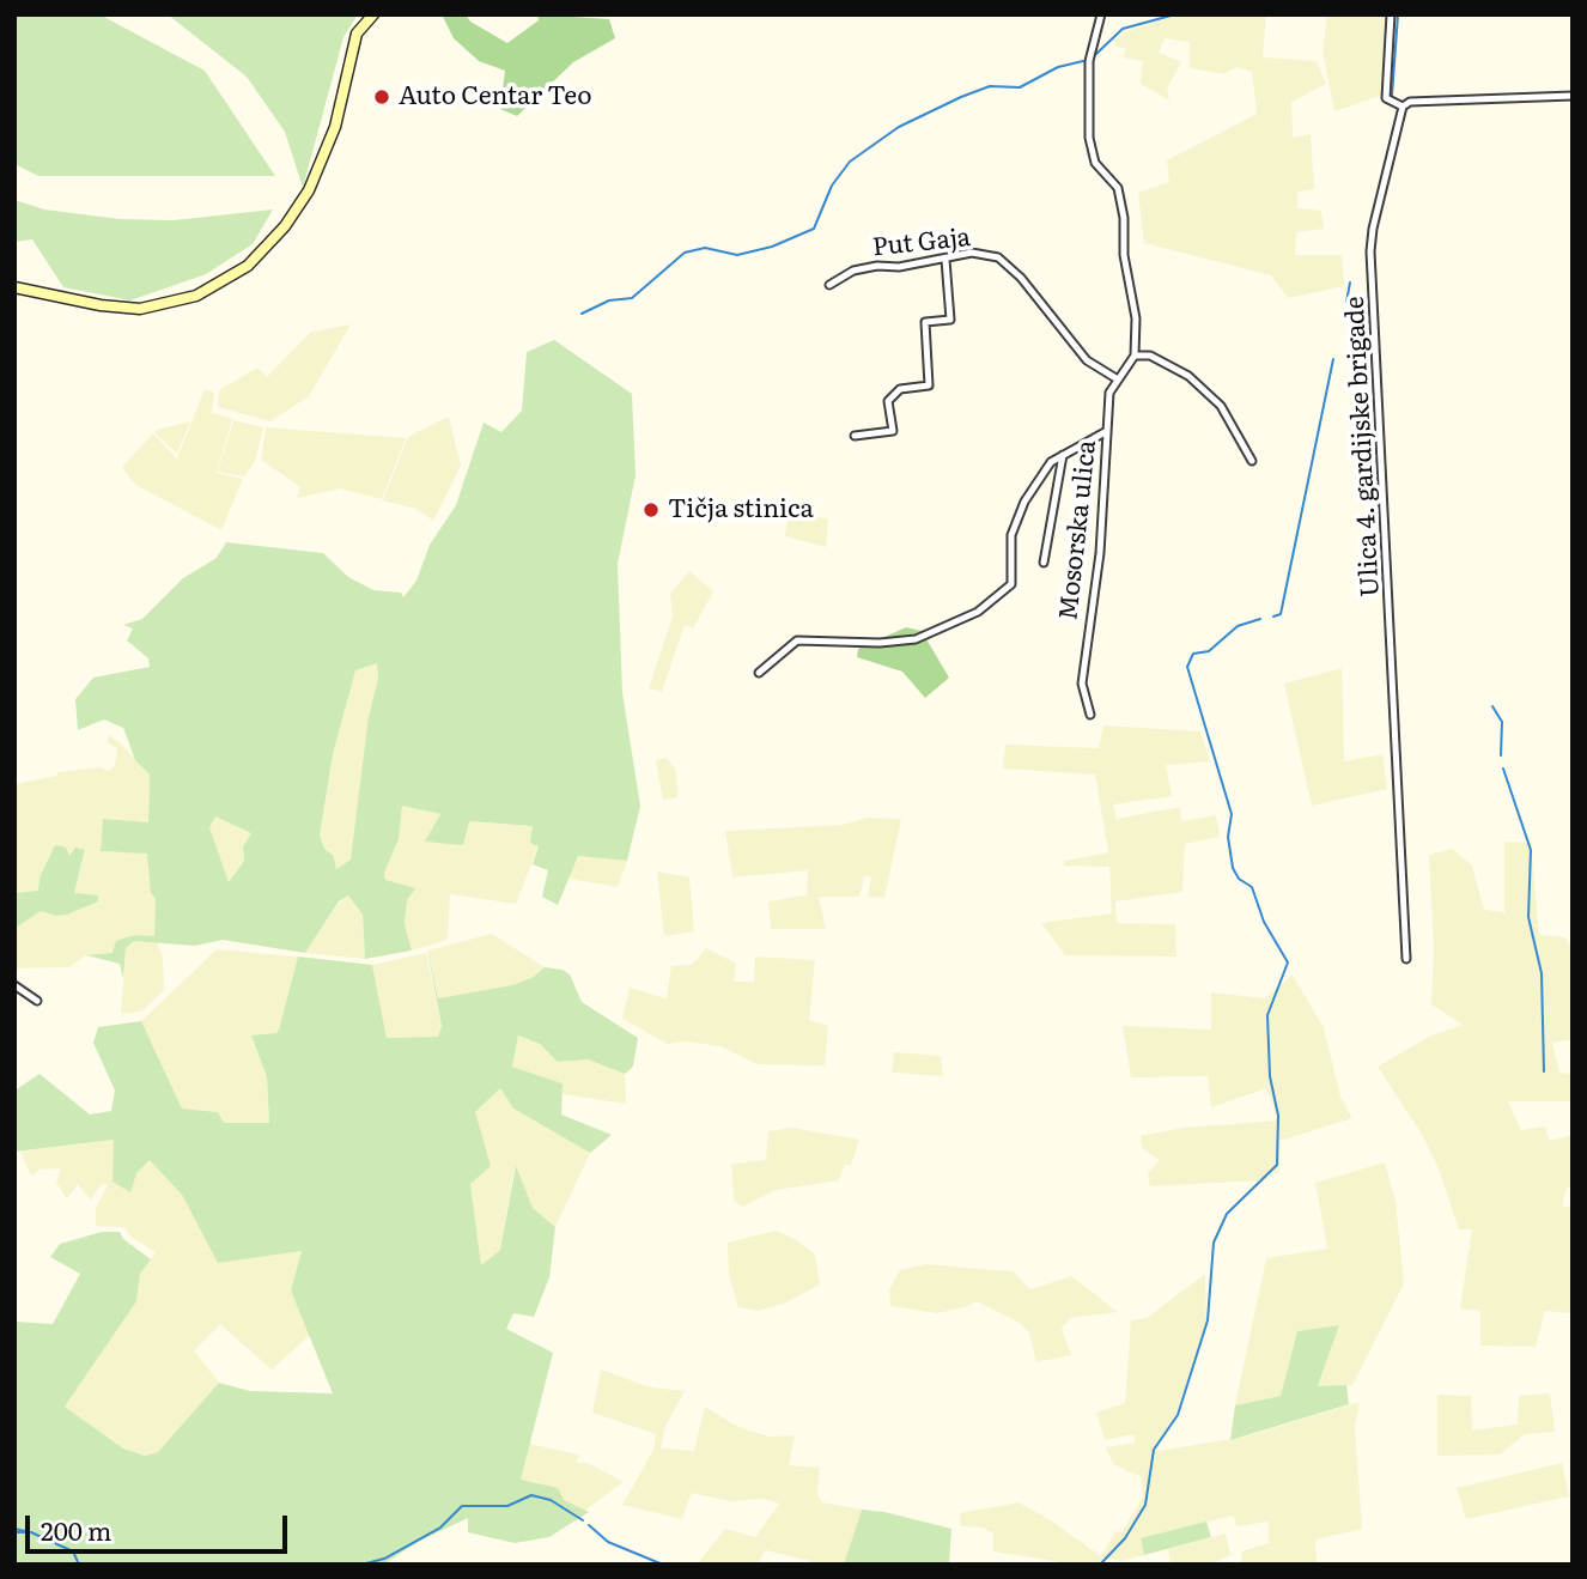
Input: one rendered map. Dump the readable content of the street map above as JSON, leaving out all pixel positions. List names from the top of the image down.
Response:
{
  "streets": {
    "street": ["Put Gaja", "Ulica 4. gardijske brigade", "Mosorska ulica"]
  },
  "crossings": [
    ["Put Gaja", "Mosorska ulica"]
  ],
  "places": ["Auto Centar Teo", "Tičja stinica"],
  "scale_bar": "200 m"
}
